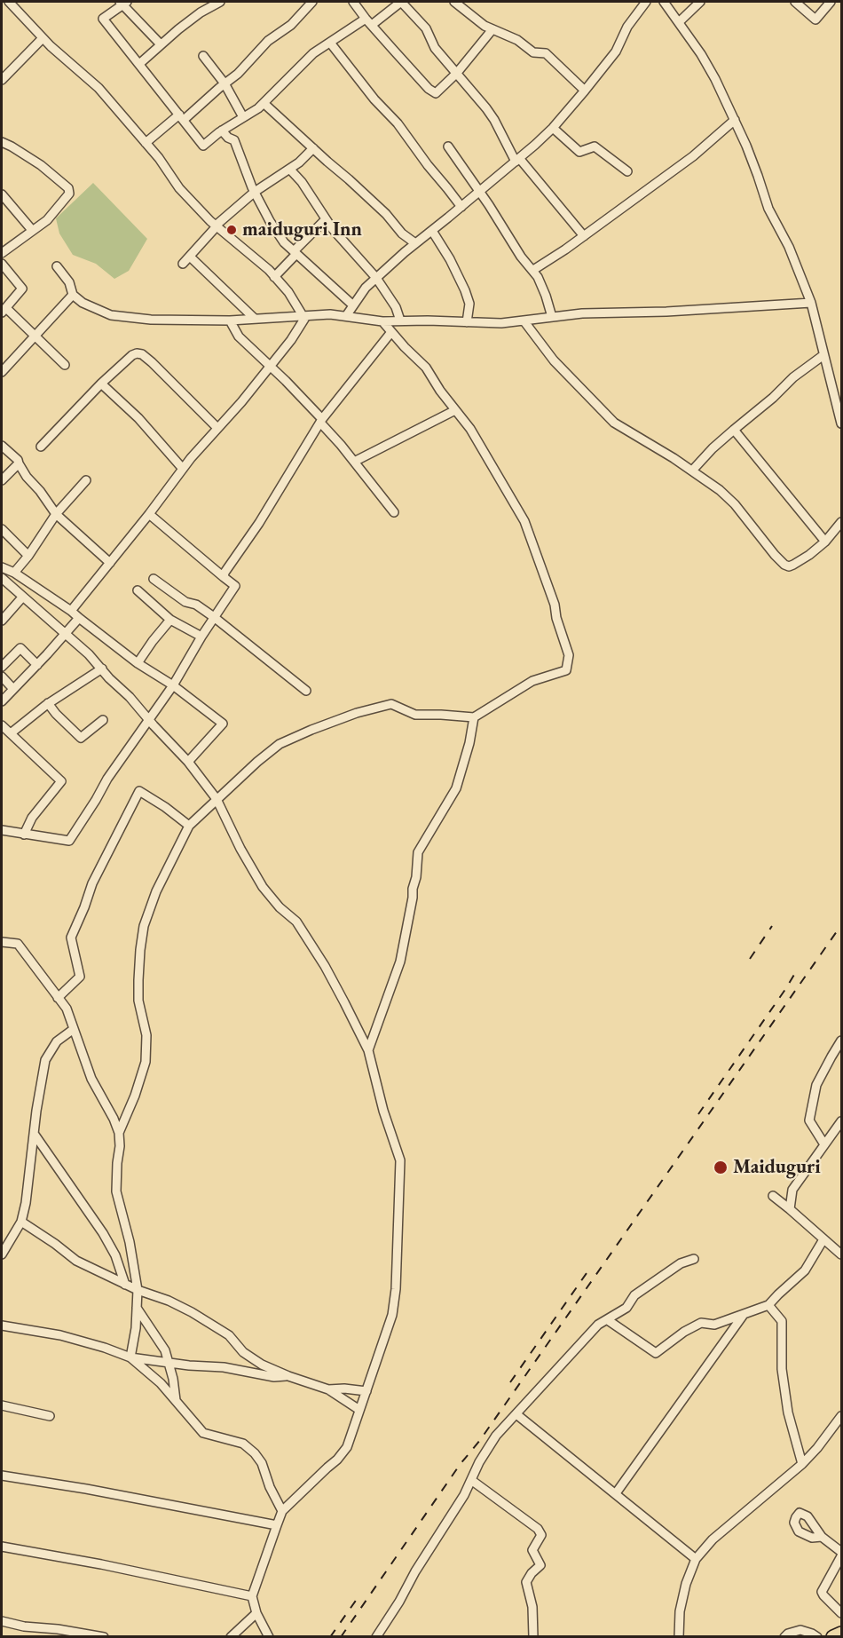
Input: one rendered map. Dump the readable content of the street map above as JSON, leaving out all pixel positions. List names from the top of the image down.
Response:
{
  "places": ["maiduguri Inn", "Maiduguri"]
}
